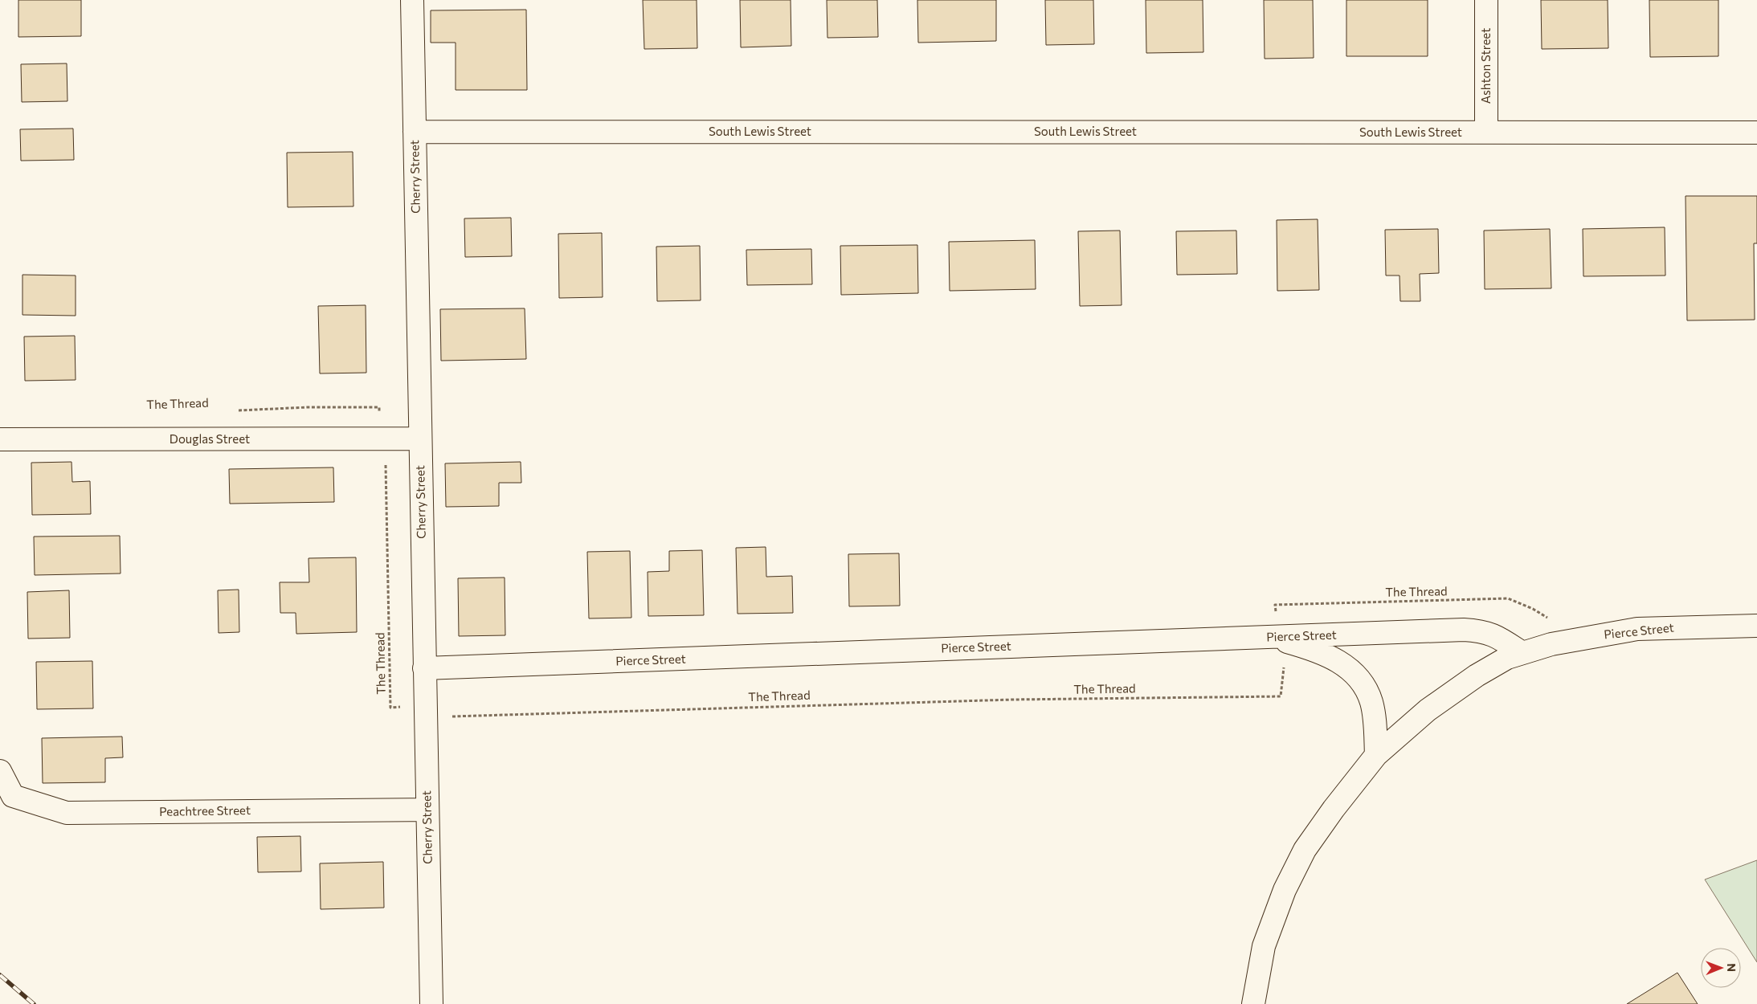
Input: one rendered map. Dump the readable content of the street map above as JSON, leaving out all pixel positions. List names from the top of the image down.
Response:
{
  "streets": {
    "street": [
      "Ashton Street",
      "South Lewis Street",
      "Cherry Street",
      "Douglas Street",
      "Pierce Street",
      "Peachtree Street"
    ],
    "path": ["The Thread"]
  },
  "crossings": [
    ["Ashton Street", "South Lewis Street"],
    ["South Lewis Street", "Cherry Street"],
    ["Cherry Street", "The Thread"],
    ["Cherry Street", "Douglas Street"],
    ["Cherry Street", "Pierce Street"],
    ["Cherry Street", "Peachtree Street"],
    ["The Thread", "Douglas Street"],
    ["The Thread", "Pierce Street"]
  ],
  "north": "right"
}
